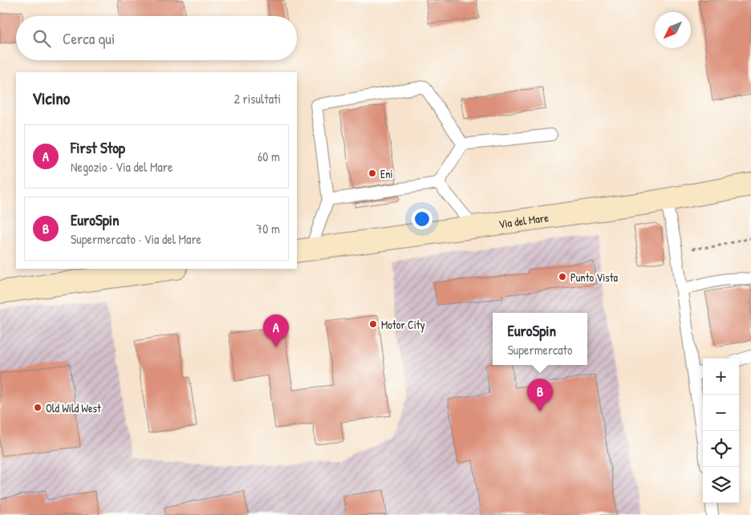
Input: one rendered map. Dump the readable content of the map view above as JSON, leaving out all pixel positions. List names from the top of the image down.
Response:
{
  "streets": {
    "main road": ["Via del Mare"]
  },
  "places": [
    "Eni",
    "Punto Vista",
    "Motor City",
    "Old Wild West"
  ],
  "north": "bottom left",
  "page": {
    "search": "Cerca qui",
    "heading": ["Vicino", "2 risultati"],
    "list": [
      {
        "mark": "A",
        "name": "First Stop",
        "note": "Negozio · Via del Mare",
        "value": "60 m"
      },
      {
        "mark": "B",
        "name": "EuroSpin",
        "note": "Supermercato · Via del Mare",
        "value": "70 m"
      }
    ],
    "popup": ["EuroSpin", "Supermercato"],
    "pins": ["A", "B"],
    "map_buttons": ["+", "−"]
  }
}
